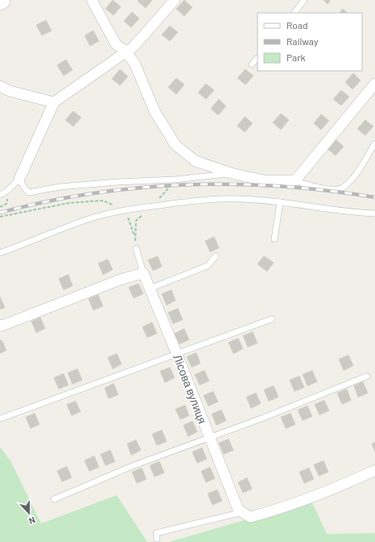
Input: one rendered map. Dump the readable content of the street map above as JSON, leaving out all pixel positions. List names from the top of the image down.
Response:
{
  "streets": {
    "street": ["Лісова вулиця"]
  },
  "legend": ["Road", "Railway", "Park"],
  "north": "bottom"
}
